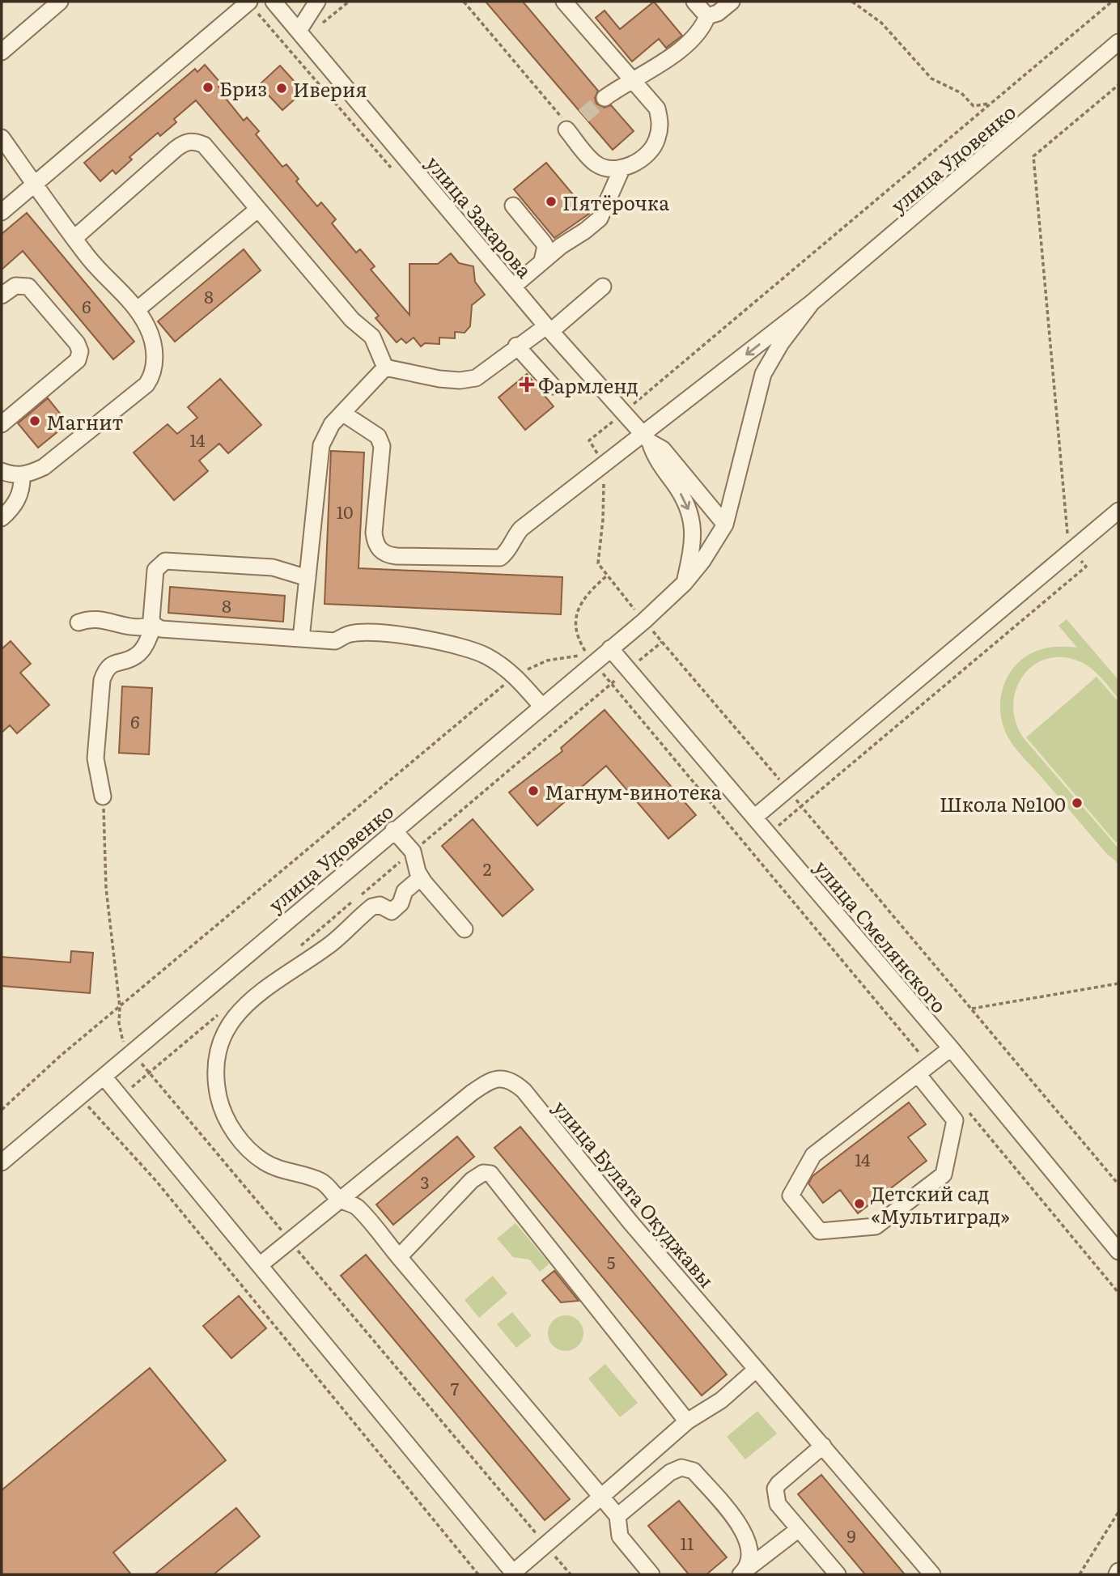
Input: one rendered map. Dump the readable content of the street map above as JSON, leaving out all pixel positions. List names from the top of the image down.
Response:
{
  "streets": {
    "street": [
      "улица Удовенко",
      "улица Захарова",
      "улица Смелянского",
      "улица Булата Окуджавы"
    ]
  },
  "crossings": [
    ["улица Удовенко", "улица Захарова"],
    ["улица Удовенко", "улица Смелянского"]
  ],
  "places": {
    "other": [
      "Бриз",
      "Иверия",
      "Пятёрочка",
      "Магнит",
      "Магнум-винотека",
      "Школа №100",
      "Детский сад «Мультиград»"
    ],
    "health": ["Фармленд"]
  },
  "house_numbers": [
    "8",
    "6",
    "14",
    "10",
    "8",
    "6",
    "2",
    "14",
    "3",
    "5",
    "7",
    "9",
    "11"
  ]
}
